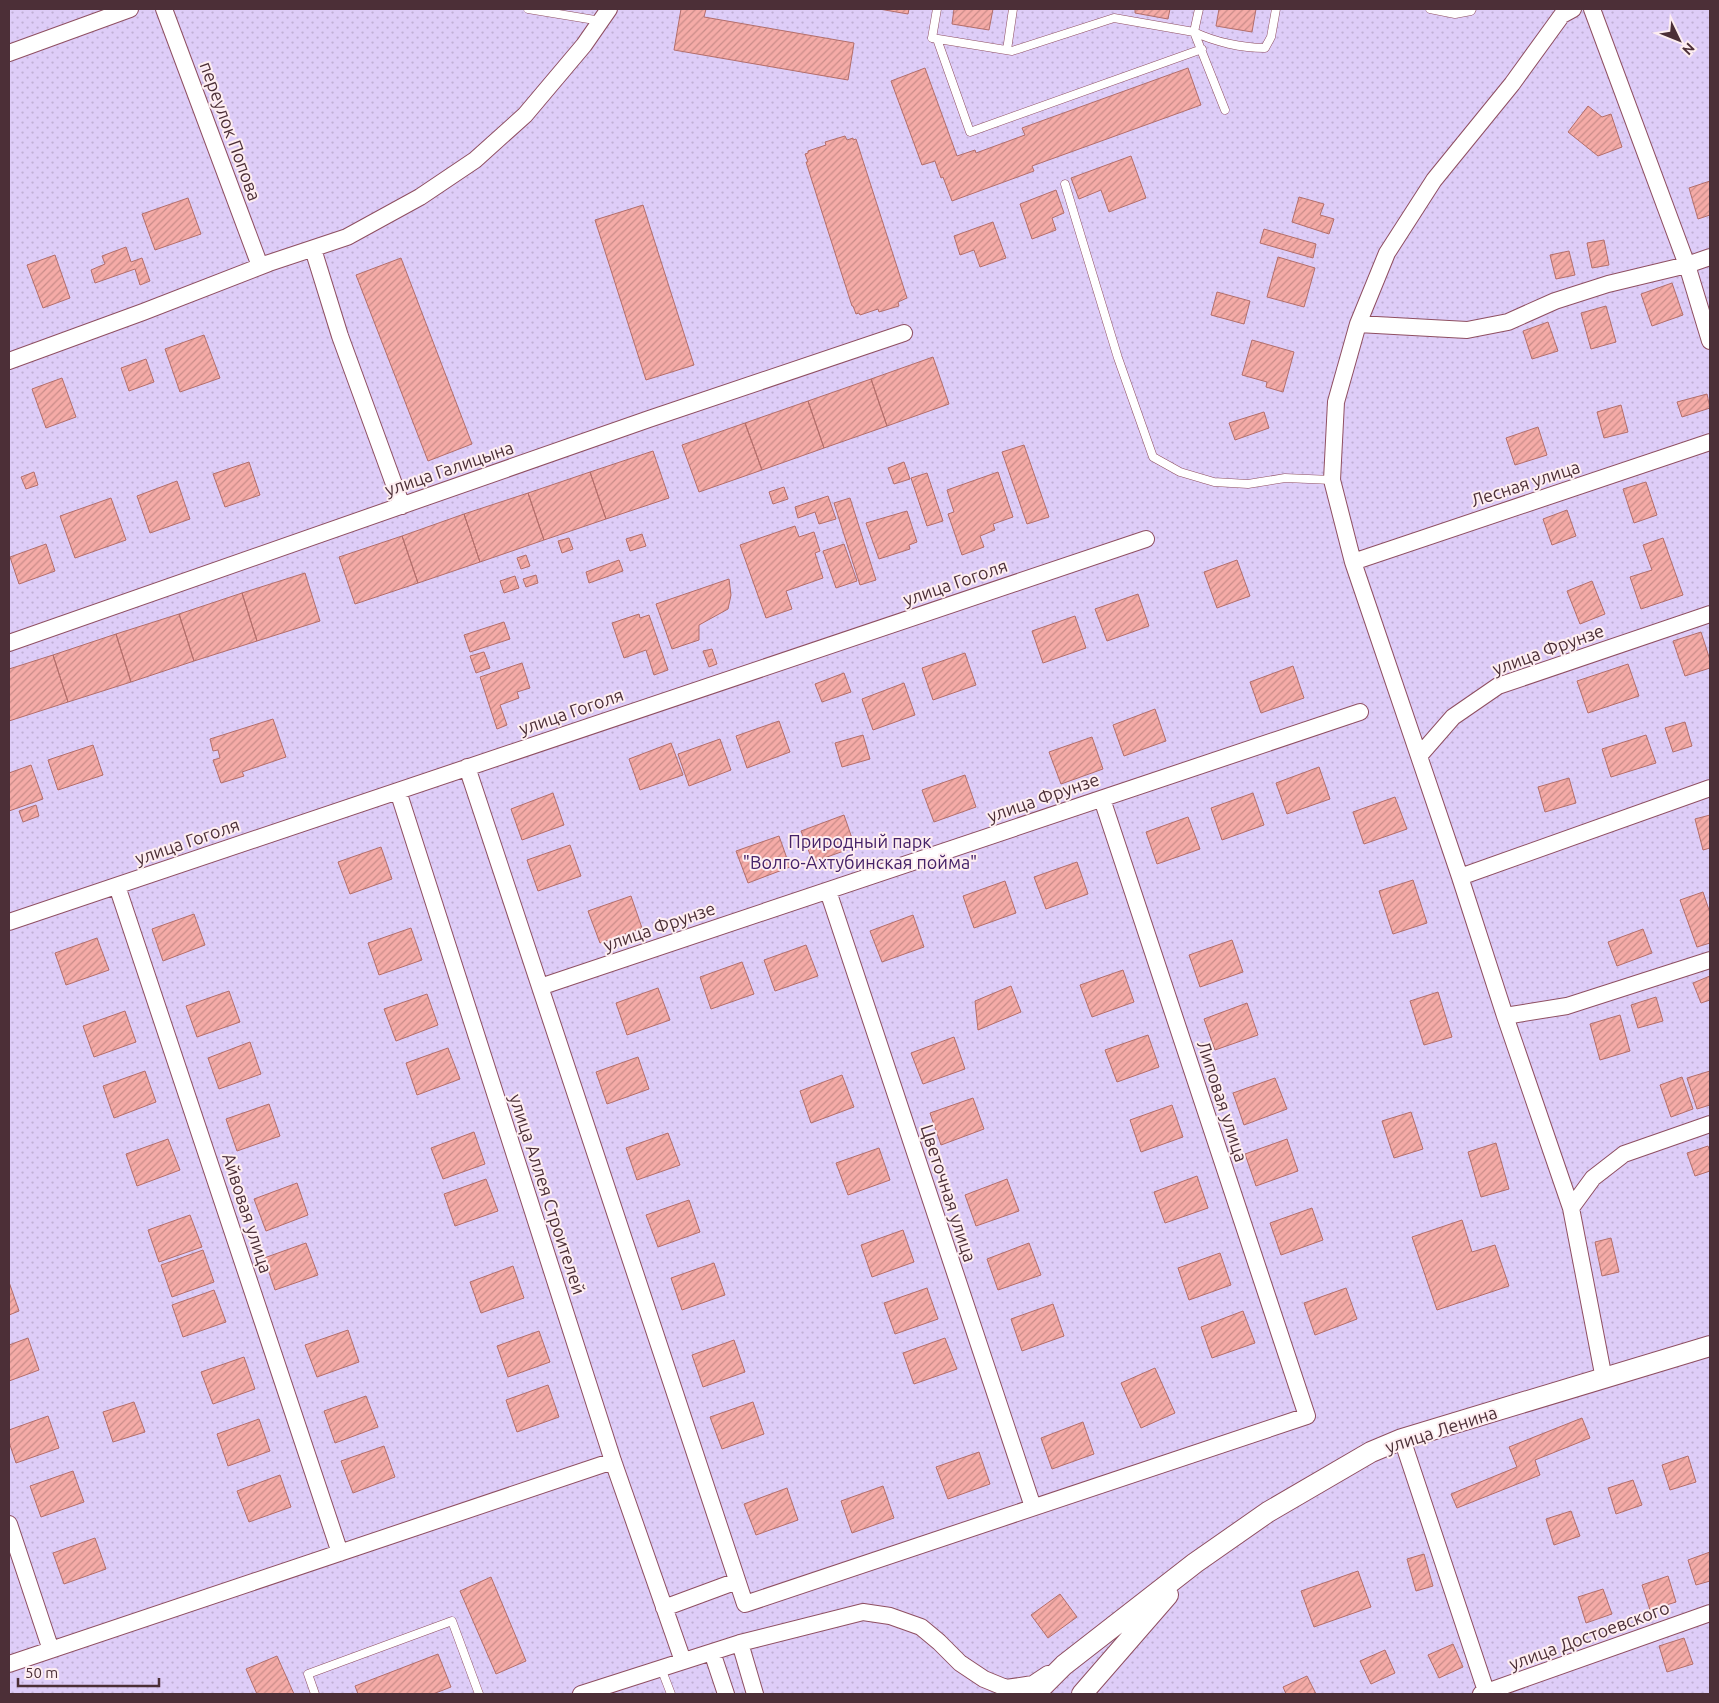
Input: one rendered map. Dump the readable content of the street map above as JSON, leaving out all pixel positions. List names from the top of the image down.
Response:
{
  "streets": {
    "street": [
      "переулок Попова",
      "улица Галицына",
      "Лесная улица",
      "улица Гоголя",
      "улица Фрунзе",
      "Липовая улица",
      "Цветочная улица",
      "улица Аллея Строителей",
      "Айвовая улица",
      "улица Ленина",
      "улица Достоевского"
    ]
  },
  "crossings": [
    ["улица Гоголя", "улица Аллея Строителей"],
    ["улица Гоголя", "Айвовая улица"],
    ["улица Фрунзе", "Липовая улица"],
    ["улица Фрунзе", "Цветочная улица"],
    ["Липовая улица", "Цветочная улица"]
  ],
  "parks": ["Природный парк \"Волго-Ахтубинская пойма\""],
  "scale_bar": "50 m",
  "north": "bottom right"
}
